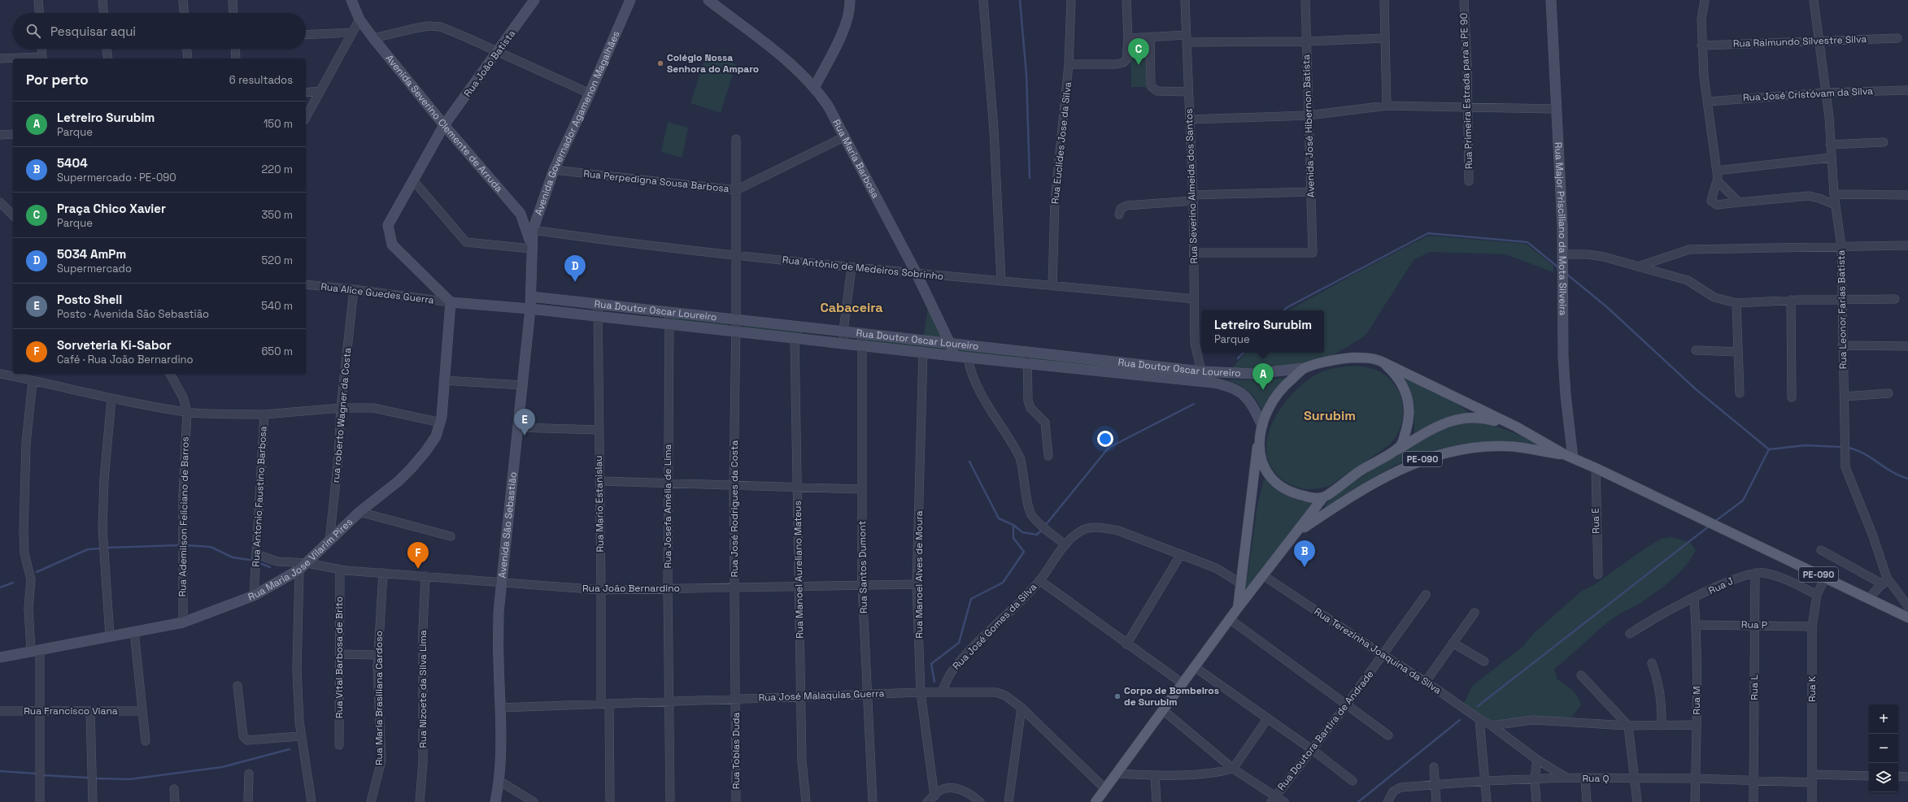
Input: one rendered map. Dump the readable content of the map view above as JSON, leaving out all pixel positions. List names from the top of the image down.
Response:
{
  "streets": {
    "main road": [
      "Rua João Batista",
      "Avenida Severino Clemente de Arruda",
      "Avenida Governador Agamenon Magalhães",
      "Rua Maria Barbosa",
      "Rua Major Prisciliano da Mota Silveira",
      "Rua Doutor Oscar Loureiro",
      "PE-090",
      "Avenida São Sebastião",
      "Rua Maria Jose Vilarim Pires"
    ],
    "street": [
      "Rua Raimundo Silvestre Silva",
      "Rua Primeira Estrada para a PE 90",
      "Rua José Cristóvam da Silva",
      "Avenida José Hibernon Batista",
      "Rua Euclides Jose da Silva",
      "Rua Perpedigna Sousa Barbosa",
      "Rua Severino Almeida dos Santos",
      "Rua Antônio de Medeiros Sobrinho",
      "Rua Alice Guedes Guerra",
      "Rua Leonor Farias Batista",
      "rua roberto Wagner da Costa",
      "Rua Antonio Faustino Barbosa",
      "Rua Mario Estanislau",
      "Rua Josefa Amélia de Lima",
      "Rua José Rodrigues da Costa",
      "Rua Ademilson Feliciano de Barros",
      "Rua E",
      "Rua Santos Dumont",
      "Rua Manoel Aureliano Mateus",
      "Rua Manoel Alves de Moura",
      "Rua J",
      "Rua João Bernardino",
      "Rua P",
      "Rua José Gomes da Silva",
      "Rua Terezinha Joaquina da Silva",
      "Rua Vital Barbosa de Brito",
      "Rua L",
      "Rua Nizoete da Silva Lima",
      "Rua K",
      "Rua José Malaquias Guerra",
      "Rua Maria Brasiliana Cardoso",
      "Rua M",
      "Rua Francisco Viana",
      "Rua Doutora Bartira de Andrade",
      "Rua Tobias Duda",
      "Rua Q"
    ]
  },
  "crossings": [
    ["Rua Raimundo Silvestre Silva", "Rua Leonor Farias Batista"],
    ["Rua João Batista", "Avenida Severino Clemente de Arruda"],
    ["Rua João Batista", "Rua Alice Guedes Guerra"],
    ["Rua João Batista", "Rua Doutor Oscar Loureiro"],
    ["Rua João Batista", "Rua Maria Jose Vilarim Pires"],
    ["Rua José Cristóvam da Silva", "Rua Leonor Farias Batista"],
    ["Avenida Severino Clemente de Arruda", "Avenida Governador Agamenon Magalhães"],
    ["Avenida Severino Clemente de Arruda", "Avenida São Sebastião"],
    ["Avenida Governador Agamenon Magalhães", "Rua Perpedigna Sousa Barbosa"],
    ["Avenida Governador Agamenon Magalhães", "Rua Antônio de Medeiros Sobrinho"],
    ["Avenida Governador Agamenon Magalhães", "Avenida São Sebastião"],
    ["Avenida José Hibernon Batista", "Rua Severino Almeida dos Santos"],
    ["Rua Euclides Jose da Silva", "Rua Antônio de Medeiros Sobrinho"],
    ["Rua Maria Barbosa", "Rua Perpedigna Sousa Barbosa"],
    ["Rua Maria Barbosa", "Rua Antônio de Medeiros Sobrinho"],
    ["Rua Maria Barbosa", "Rua Doutor Oscar Loureiro"],
    ["Rua Perpedigna Sousa Barbosa", "Rua José Rodrigues da Costa"],
    ["Rua Severino Almeida dos Santos", "Rua Antônio de Medeiros Sobrinho"],
    ["Rua Severino Almeida dos Santos", "Rua Doutor Oscar Loureiro"],
    ["Rua Major Prisciliano da Mota Silveira", "PE-090"],
    ["Rua Antônio de Medeiros Sobrinho", "Rua José Rodrigues da Costa"],
    ["Rua Alice Guedes Guerra", "Rua Doutor Oscar Loureiro"],
    ["Rua Alice Guedes Guerra", "rua roberto Wagner da Costa"],
    ["Rua Alice Guedes Guerra", "Rua Maria Jose Vilarim Pires"],
    ["Rua Doutor Oscar Loureiro", "PE-090"],
    ["Rua Doutor Oscar Loureiro", "Rua Mario Estanislau"],
    ["Rua Doutor Oscar Loureiro", "Rua Josefa Amélia de Lima"],
    ["Rua Doutor Oscar Loureiro", "Rua José Rodrigues da Costa"],
    ["Rua Doutor Oscar Loureiro", "Avenida São Sebastião"],
    ["Rua Doutor Oscar Loureiro", "Rua Maria Jose Vilarim Pires"],
    ["Rua Doutor Oscar Loureiro", "Rua Santos Dumont"],
    ["Rua Doutor Oscar Loureiro", "Rua Manoel Aureliano Mateus"],
    ["Rua Doutor Oscar Loureiro", "Rua Manoel Alves de Moura"],
    ["rua roberto Wagner da Costa", "Rua Maria Jose Vilarim Pires"],
    ["PE-090", "Rua E"],
    ["PE-090", "Rua José Gomes da Silva"],
    ["PE-090", "Rua Terezinha Joaquina da Silva"],
    ["PE-090", "Rua K"],
    ["PE-090", "Rua José Malaquias Guerra"],
    ["Rua Antonio Faustino Barbosa", "Rua Ademilson Feliciano de Barros"],
    ["Rua Antonio Faustino Barbosa", "Rua Maria Jose Vilarim Pires"],
    ["Rua Antonio Faustino Barbosa", "Rua João Bernardino"],
    ["Rua Mario Estanislau", "Rua João Bernardino"],
    ["Rua Mario Estanislau", "Rua José Malaquias Guerra"],
    ["Rua Josefa Amélia de Lima", "Rua João Bernardino"],
    ["Rua Josefa Amélia de Lima", "Rua José Malaquias Guerra"],
    ["Rua José Rodrigues da Costa", "Rua João Bernardino"],
    ["Rua José Rodrigues da Costa", "Rua José Malaquias Guerra"],
    ["Rua José Rodrigues da Costa", "Rua Tobias Duda"],
    ["Rua Ademilson Feliciano de Barros", "Rua Maria Jose Vilarim Pires"],
    ["Avenida São Sebastião", "Rua João Bernardino"],
    ["Avenida São Sebastião", "Rua José Malaquias Guerra"],
    ["Rua Maria Jose Vilarim Pires", "Rua João Bernardino"],
    ["Rua Santos Dumont", "Rua João Bernardino"],
    ["Rua Santos Dumont", "Rua José Malaquias Guerra"],
    ["Rua Manoel Aureliano Mateus", "Rua João Bernardino"],
    ["Rua Manoel Aureliano Mateus", "Rua José Malaquias Guerra"],
    ["Rua Manoel Alves de Moura", "Rua João Bernardino"],
    ["Rua Manoel Alves de Moura", "Rua José Malaquias Guerra"],
    ["Rua J", "Rua L"],
    ["Rua J", "Rua K"],
    ["Rua J", "Rua M"],
    ["Rua João Bernardino", "Rua Vital Barbosa de Brito"],
    ["Rua João Bernardino", "Rua Nizoete da Silva Lima"],
    ["Rua João Bernardino", "Rua Maria Brasiliana Cardoso"],
    ["Rua P", "Rua L"],
    ["Rua P", "Rua K"],
    ["Rua P", "Rua M"],
    ["Rua José Gomes da Silva", "Rua José Malaquias Guerra"],
    ["Rua Terezinha Joaquina da Silva", "Rua Doutora Bartira de Andrade"],
    ["Rua Terezinha Joaquina da Silva", "Rua Q"],
    ["Rua L", "Rua Q"],
    ["Rua K", "Rua Q"],
    ["Rua José Malaquias Guerra", "Rua Tobias Duda"],
    ["Rua M", "Rua Q"]
  ],
  "districts": ["Cabaceira", "Surubim"],
  "places": ["Colégio Nossa Senhora do Amparo", "Corpo de Bombeiros de Surubim"],
  "page": {
    "search": "Pesquisar aqui",
    "pins": [
      "C",
      "D",
      "A",
      "E",
      "B",
      "F"
    ],
    "heading": ["Por perto", "6 resultados"],
    "list": [
      {
        "mark": "A",
        "name": "Letreiro Surubim",
        "note": "Parque",
        "value": "150 m"
      },
      {
        "mark": "B",
        "name": "5404",
        "note": "Supermercado · PE-090",
        "value": "220 m"
      },
      {
        "mark": "C",
        "name": "Praça Chico Xavier",
        "note": "Parque",
        "value": "350 m"
      },
      {
        "mark": "D",
        "name": "5034 AmPm",
        "note": "Supermercado",
        "value": "520 m"
      },
      {
        "mark": "E",
        "name": "Posto Shell",
        "note": "Posto · Avenida São Sebastião",
        "value": "540 m"
      },
      {
        "mark": "F",
        "name": "Sorveteria Ki-Sabor",
        "note": "Café · Rua João Bernardino",
        "value": "650 m"
      }
    ],
    "popup": ["Letreiro Surubim", "Parque"],
    "map_buttons": ["+", "−"]
  }
}
